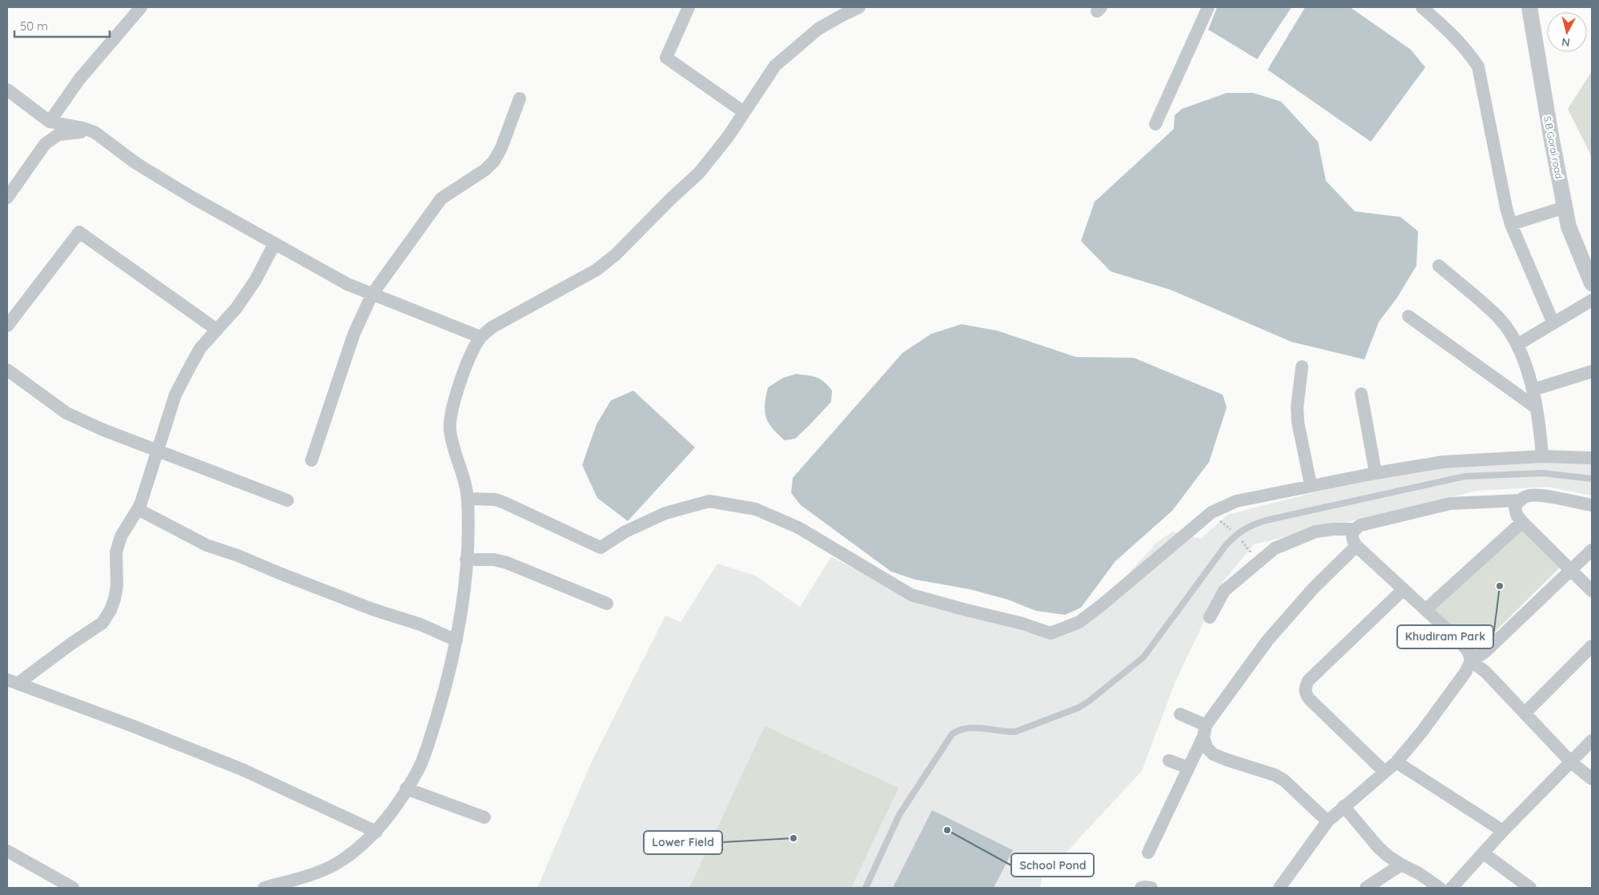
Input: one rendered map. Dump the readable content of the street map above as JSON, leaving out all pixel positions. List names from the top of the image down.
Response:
{
  "streets": {
    "street": ["S.B Gorai road"]
  },
  "places": ["Khudiram Park", "School Pond", "Lower Field"],
  "scale_bar": "50 m",
  "north": "bottom"
}
